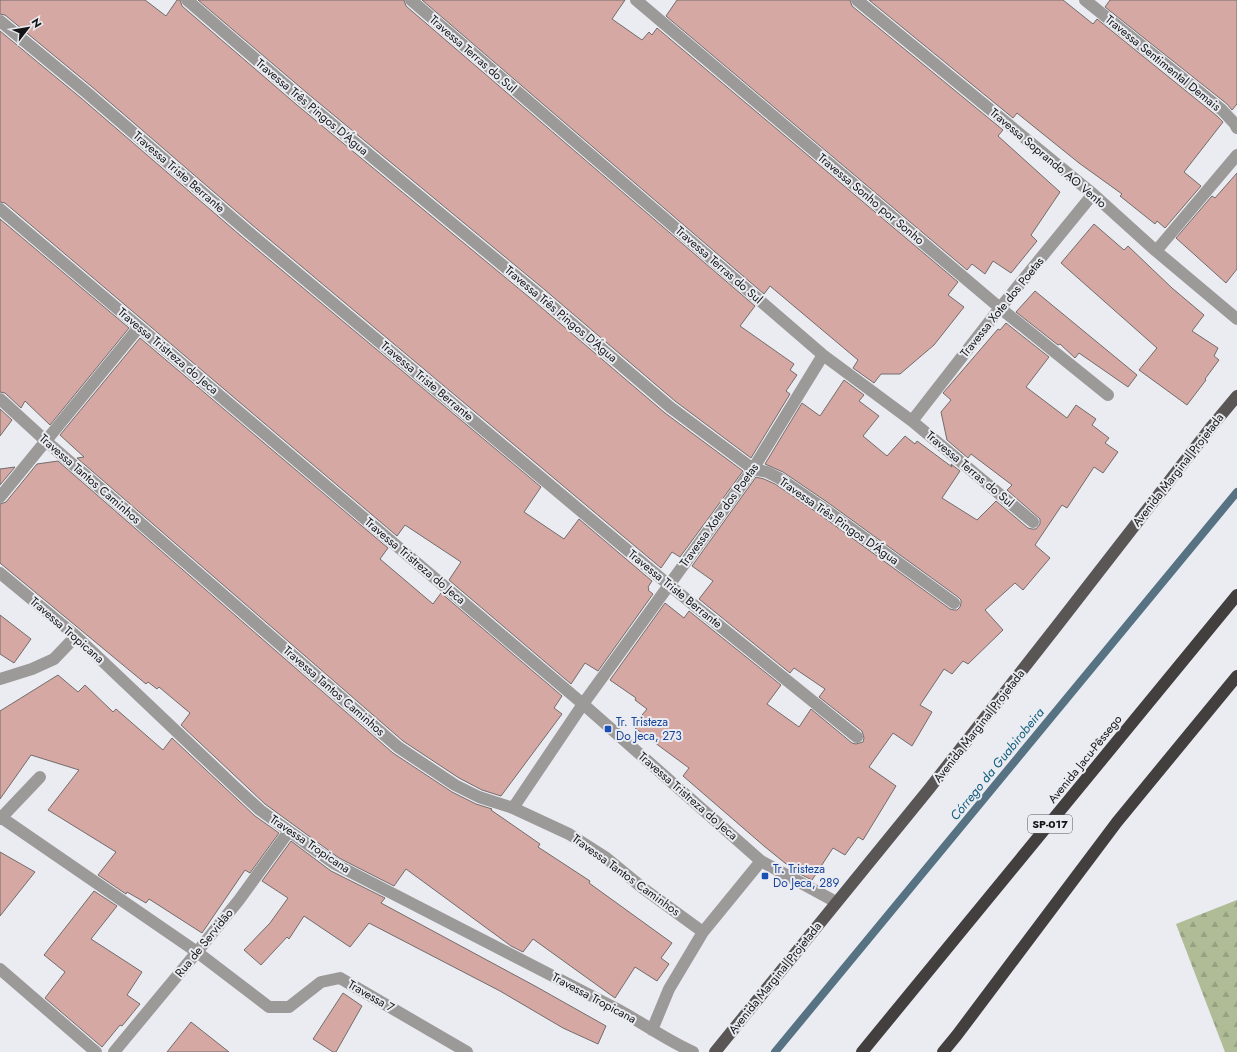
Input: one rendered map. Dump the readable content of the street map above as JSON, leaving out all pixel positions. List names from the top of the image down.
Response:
{
  "streets": {
    "highway": ["Avenida Jacu-Pêssego", "SP-017"],
    "main road": ["Avenida Marginal Projetada"],
    "street": [
      "Travessa Terras do Sul",
      "Travessa Sentimental Demais",
      "Travessa Três Pingos D'Água",
      "Travessa Soprando AO Vento",
      "Travessa Triste Berrante",
      "Travessa Sonho por Sonho",
      "Travessa Xote dos Poetas",
      "Travessa Tristreza do Jeca",
      "Travessa Tantos Caminhos",
      "Travessa Tropicana",
      "Rua de Servidão",
      "Travessa 7"
    ]
  },
  "crossings": [
    ["Travessa Terras do Sul", "Travessa Xote dos Poetas"],
    ["Travessa Três Pingos D'Água", "Travessa Xote dos Poetas"],
    ["Travessa Soprando AO Vento", "Travessa Xote dos Poetas"],
    ["Travessa Triste Berrante", "Travessa Xote dos Poetas"],
    ["Travessa Sonho por Sonho", "Travessa Xote dos Poetas"],
    ["Travessa Xote dos Poetas", "Travessa Tristreza do Jeca"],
    ["Travessa Xote dos Poetas", "Travessa Tantos Caminhos"],
    ["Travessa Tristreza do Jeca", "Avenida Marginal Projetada"],
    ["Travessa Tropicana", "Rua de Servidão"],
    ["Rua de Servidão", "Travessa 7"]
  ],
  "water": ["Córrego da Guabirobeira"],
  "places": {
    "transit": ["Tr. Tristeza Do Jeca, 273", "Tr. Tristeza Do Jeca, 289"]
  },
  "north": "top right"
}
